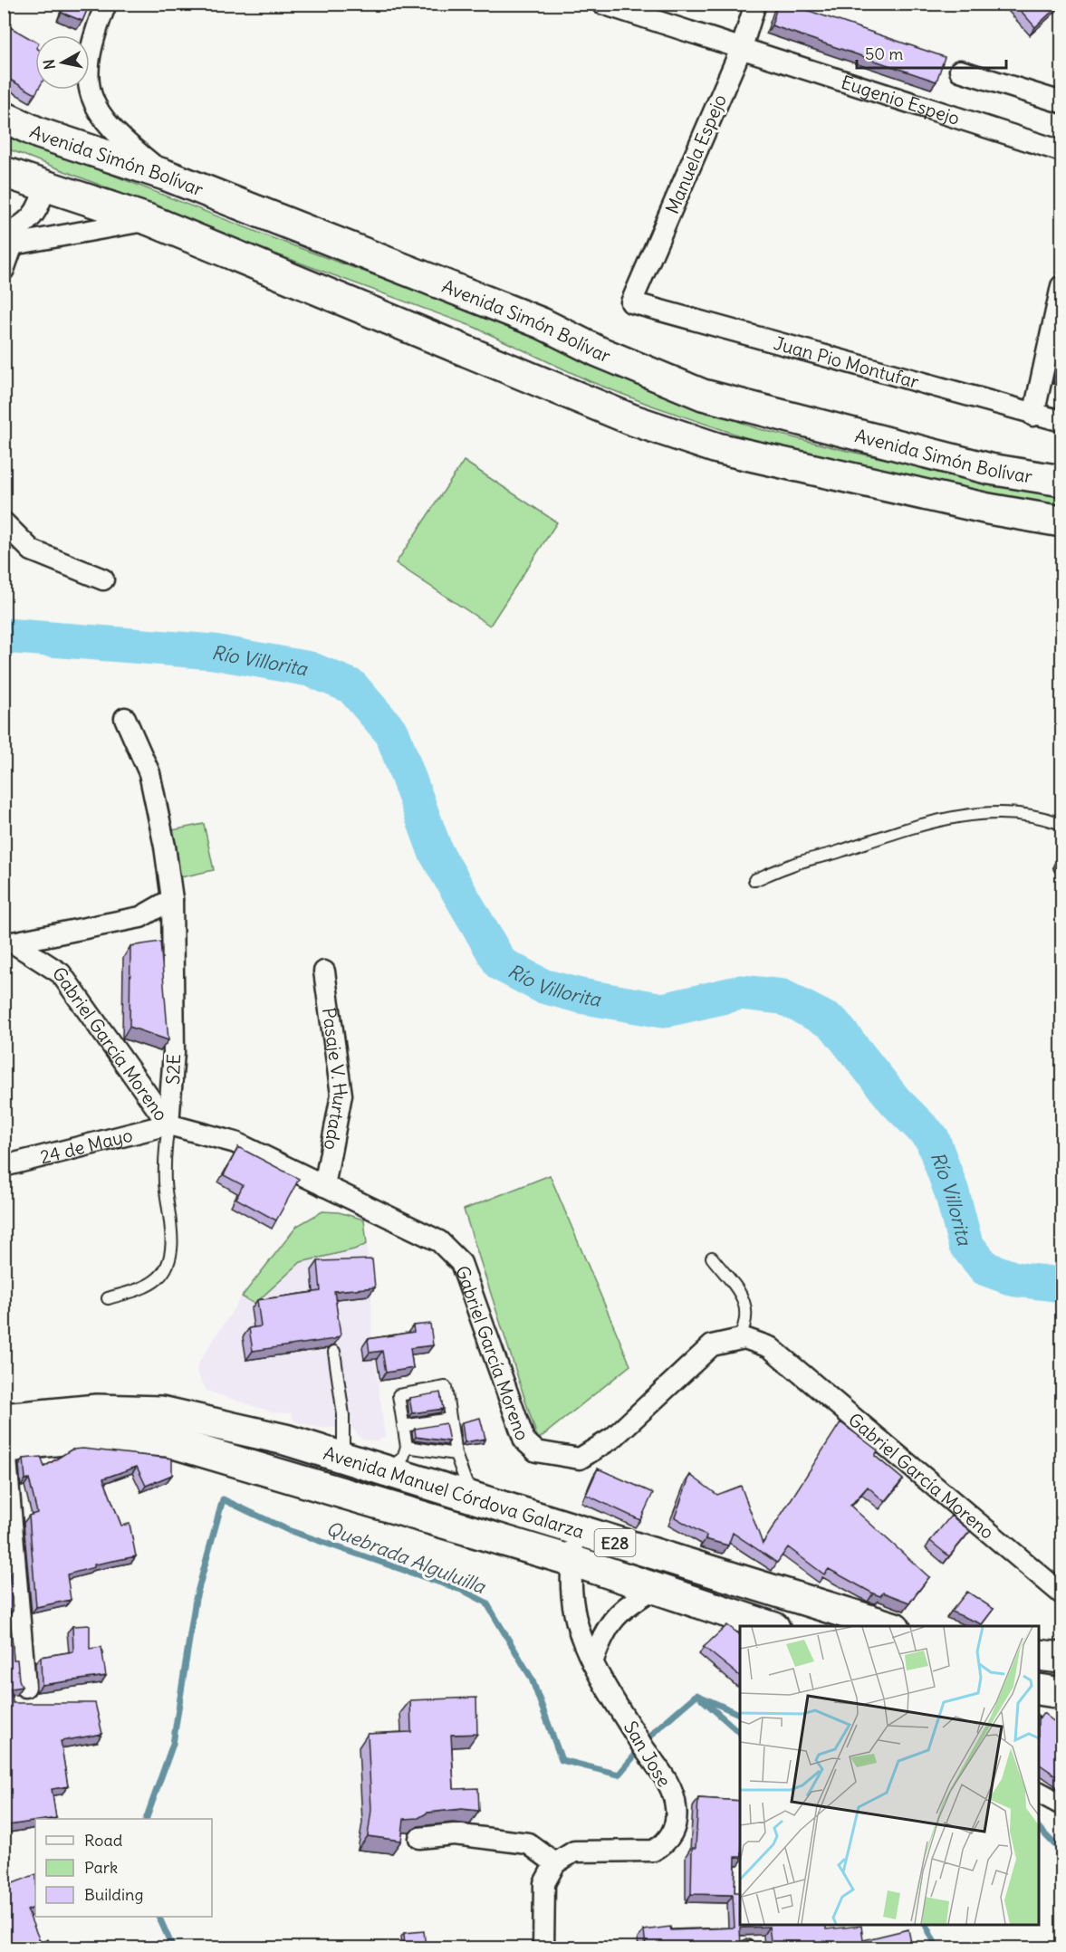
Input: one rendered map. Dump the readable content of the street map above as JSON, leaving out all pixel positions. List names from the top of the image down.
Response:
{
  "streets": {
    "main road": ["Avenida Simón Bolívar", "Avenida Manuel Córdova Galarza", "E28"],
    "street": [
      "Eugenio Espejo",
      "Manuela Espejo",
      "Juan Pio Montufar",
      "Gabriel García Moreno",
      "S2E",
      "Pasaje V. Hurtado",
      "24 de Mayo",
      "San Jose"
    ]
  },
  "crossings": [
    ["Eugenio Espejo", "Manuela Espejo"],
    ["Manuela Espejo", "Juan Pio Montufar"],
    ["Gabriel García Moreno", "S2E"],
    ["Gabriel García Moreno", "Pasaje V. Hurtado"],
    ["Gabriel García Moreno", "24 de Mayo"],
    ["S2E", "24 de Mayo"],
    ["Avenida Manuel Córdova Galarza", "San Jose"]
  ],
  "water": ["Río Villorita", "Quebrada Alguluilla"],
  "legend": ["Road", "Park", "Building"],
  "scale_bar": "50 m",
  "north": "left"
}
